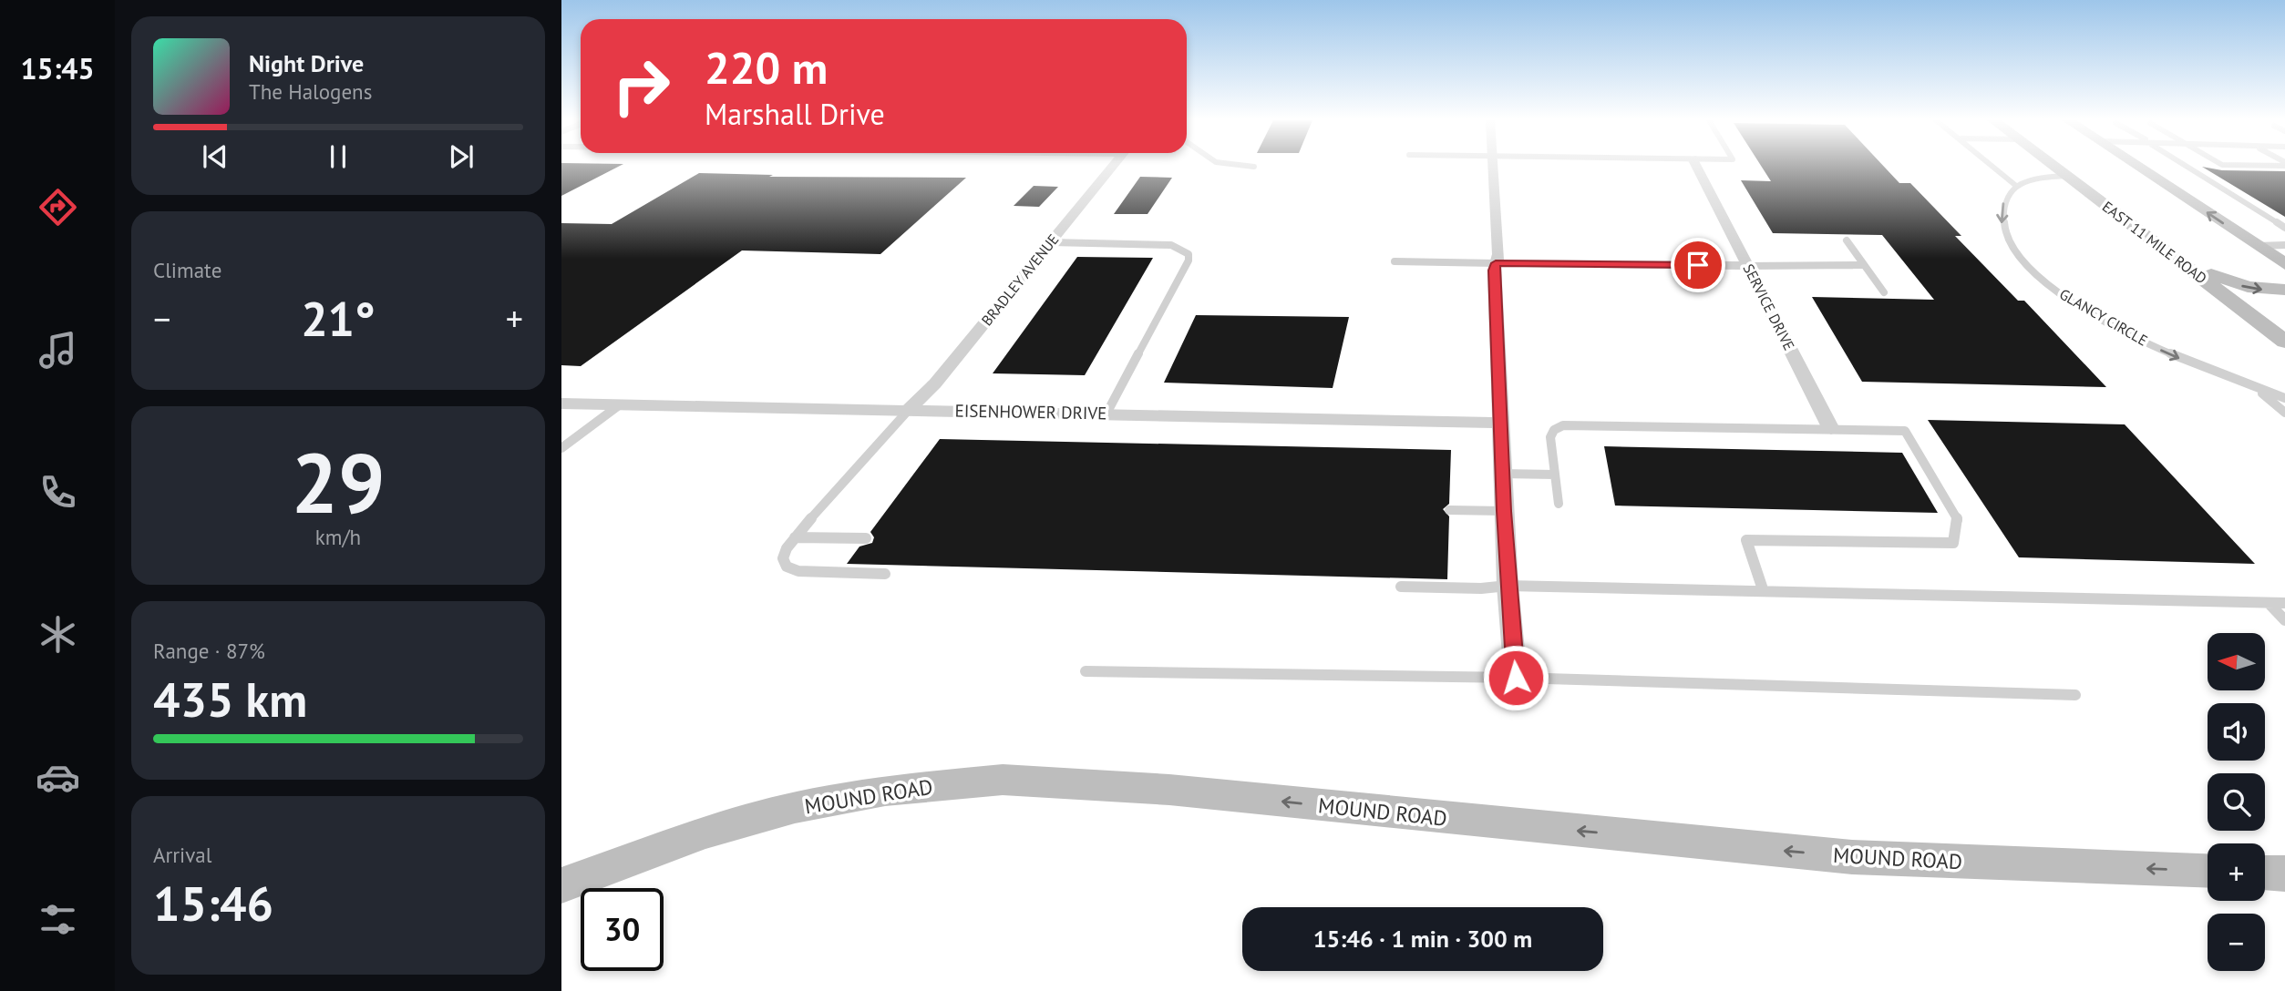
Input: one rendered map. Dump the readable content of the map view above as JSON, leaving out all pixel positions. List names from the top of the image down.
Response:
{
  "streets": {
    "main road": ["EAST 11 MILE ROAD", "MOUND ROAD"],
    "street": ["BRADLEY AVENUE", "SERVICE DRIVE", "EISENHOWER DRIVE"],
    "lane": ["GLANCY CIRCLE"]
  },
  "crossings": [
    ["BRADLEY AVENUE", "EISENHOWER DRIVE"]
  ],
  "one_way": ["GLANCY CIRCLE", "MOUND ROAD"],
  "north": "left",
  "page": {
    "tabs": "15:45",
    "turn": ["220 m", "Marshall Drive"],
    "song": ["Night Drive", "The Halogens"],
    "tile": [
      "Climate",
      ["29", "km/h"],
      ["Range · 87%", "435 km"],
      ["Arrival", "15:46"]
    ],
    "heat": ["−", "21°", "+"],
    "map_buttons": ["+", "−"],
    "limit": "30",
    "trip": "15:46 · 1 min · 300 m"
  }
}
